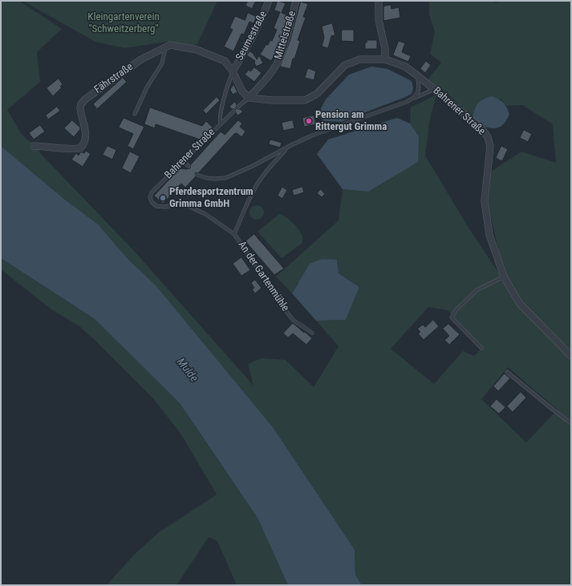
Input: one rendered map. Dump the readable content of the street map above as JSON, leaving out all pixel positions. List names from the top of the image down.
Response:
{
  "streets": {
    "street": [
      "Mittelstraße",
      "Seumestraße",
      "Fährstraße",
      "Bahrener Straße"
    ],
    "lane": ["An der Gartenmühle"]
  },
  "crossings": [
    ["Mittelstraße", "Bahrener Straße"],
    ["Seumestraße", "Fährstraße"],
    ["Seumestraße", "Bahrener Straße"],
    ["Fährstraße", "Bahrener Straße"],
    ["Bahrener Straße", "An der Gartenmühle"]
  ],
  "water": ["Mulde"],
  "parks": ["Kleingartenverein \"Schweitzerberg\""],
  "places": ["Pension am Rittergut Grimma", "Pferdesportzentrum Grimma GmbH"]
}
